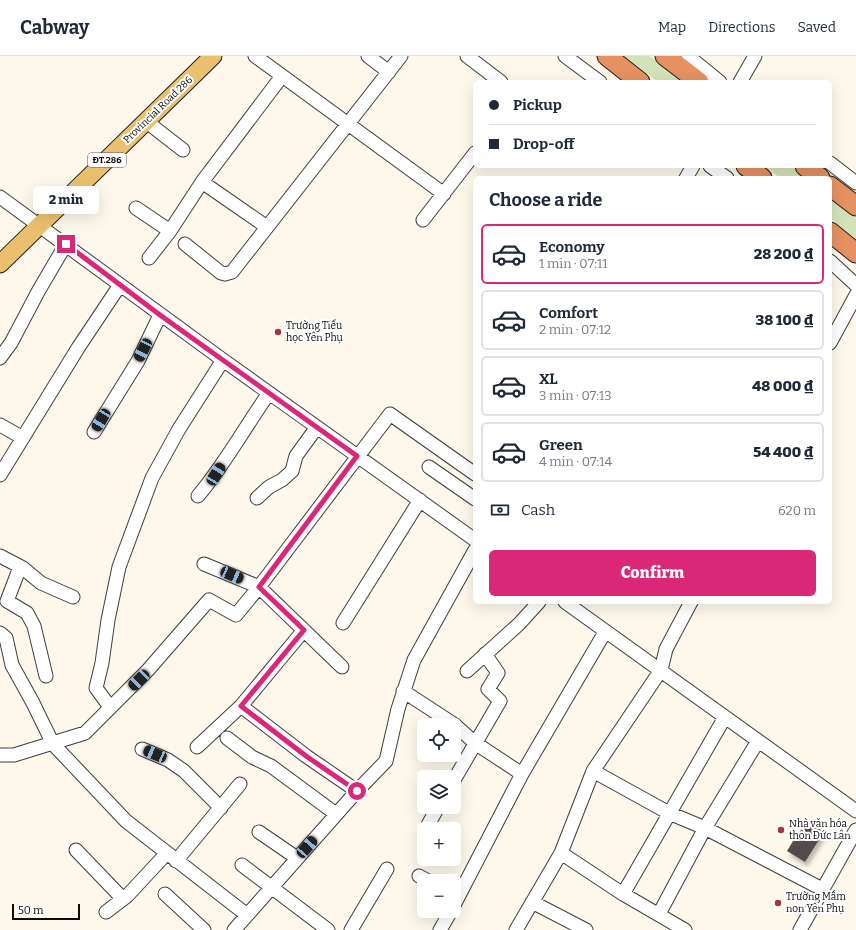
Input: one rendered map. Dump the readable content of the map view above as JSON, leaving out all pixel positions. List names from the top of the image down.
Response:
{
  "streets": {
    "main road": ["Provincial Road 286", "ĐT.286"]
  },
  "places": ["Trường Tiểu học Yên Phụ", "Nhà văn hóa thôn Đức Lân", "Trường Mầm non Yên Phụ"],
  "scale_bar": "50 m",
  "page": {
    "header": "Cabway",
    "nav": ["Map", "Directions", "Saved"],
    "banner": ["Pickup", "Drop-off"],
    "heading": "Choose a ride",
    "bubble": "2 min",
    "list": [
      {
        "name": "Economy",
        "note": "1 min · 07:11",
        "value": "28 200 ₫"
      },
      {
        "name": "Comfort",
        "note": "2 min · 07:12",
        "value": "38 100 ₫"
      },
      {
        "name": "XL",
        "note": "3 min · 07:13",
        "value": "48 000 ₫"
      },
      {
        "name": "Green",
        "note": "4 min · 07:14",
        "value": "54 400 ₫"
      }
    ],
    "pay": ["Cash", "620 m"],
    "buttons": "Confirm",
    "map_buttons": ["+", "−"],
    "scale": "50 m"
  }
}
